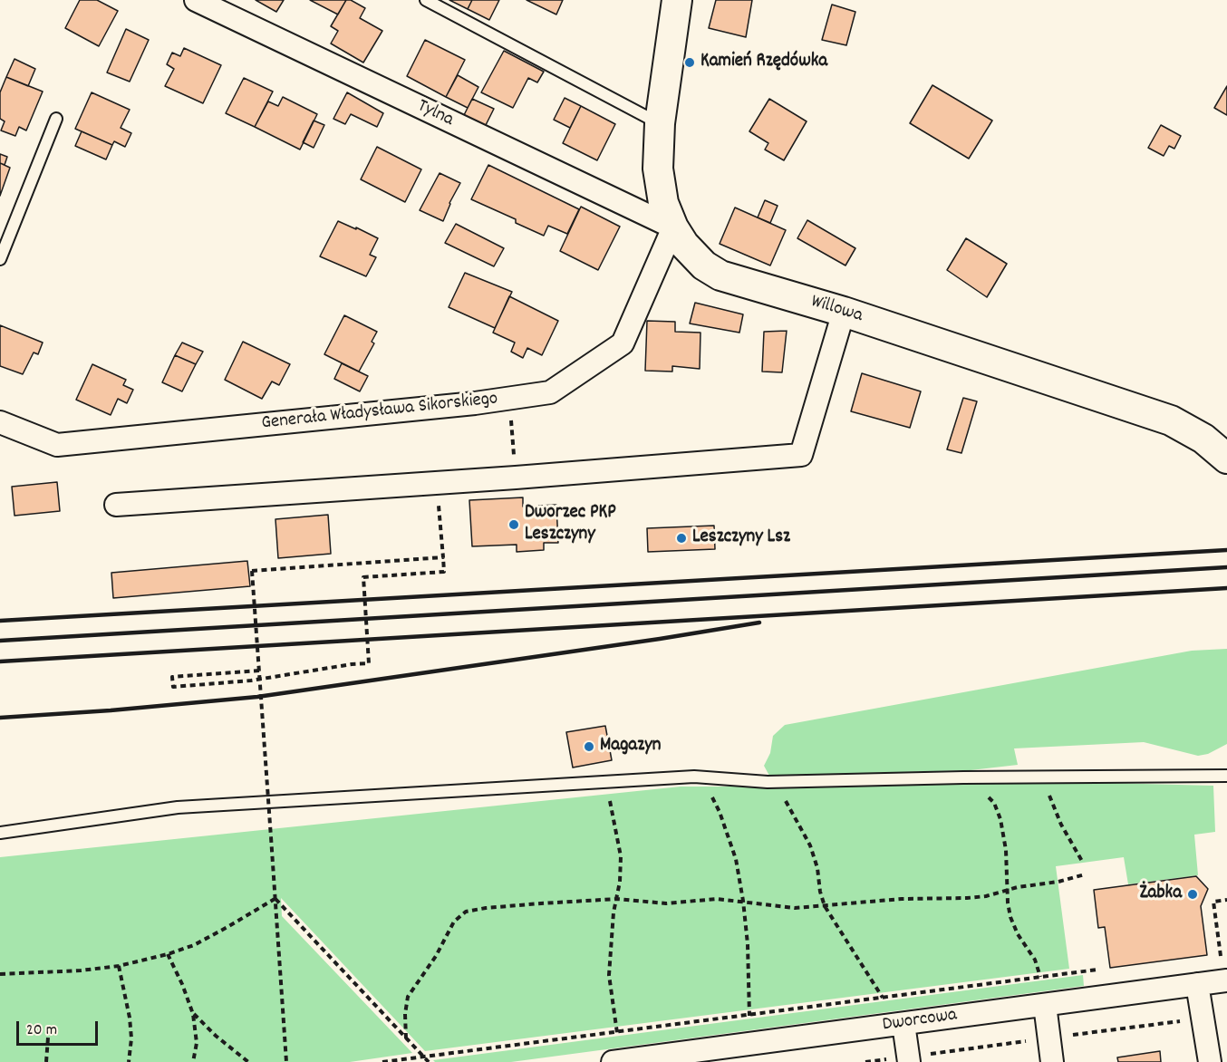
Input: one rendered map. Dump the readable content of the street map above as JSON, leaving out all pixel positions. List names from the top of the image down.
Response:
{
  "streets": {
    "street": [
      "Tylna",
      "Willowa",
      "Generała Władysława Sikorskiego",
      "Dworcowa"
    ]
  },
  "crossings": [
    ["Tylna", "Willowa"],
    ["Tylna", "Generała Władysława Sikorskiego"],
    ["Willowa", "Generała Władysława Sikorskiego"]
  ],
  "places": [
    "Kamień Rzędówka",
    "Dworzec PKP Leszczyny",
    "Leszczyny Lsz",
    "Magazyn",
    "Żabka"
  ],
  "scale_bar": "20 m"
}
